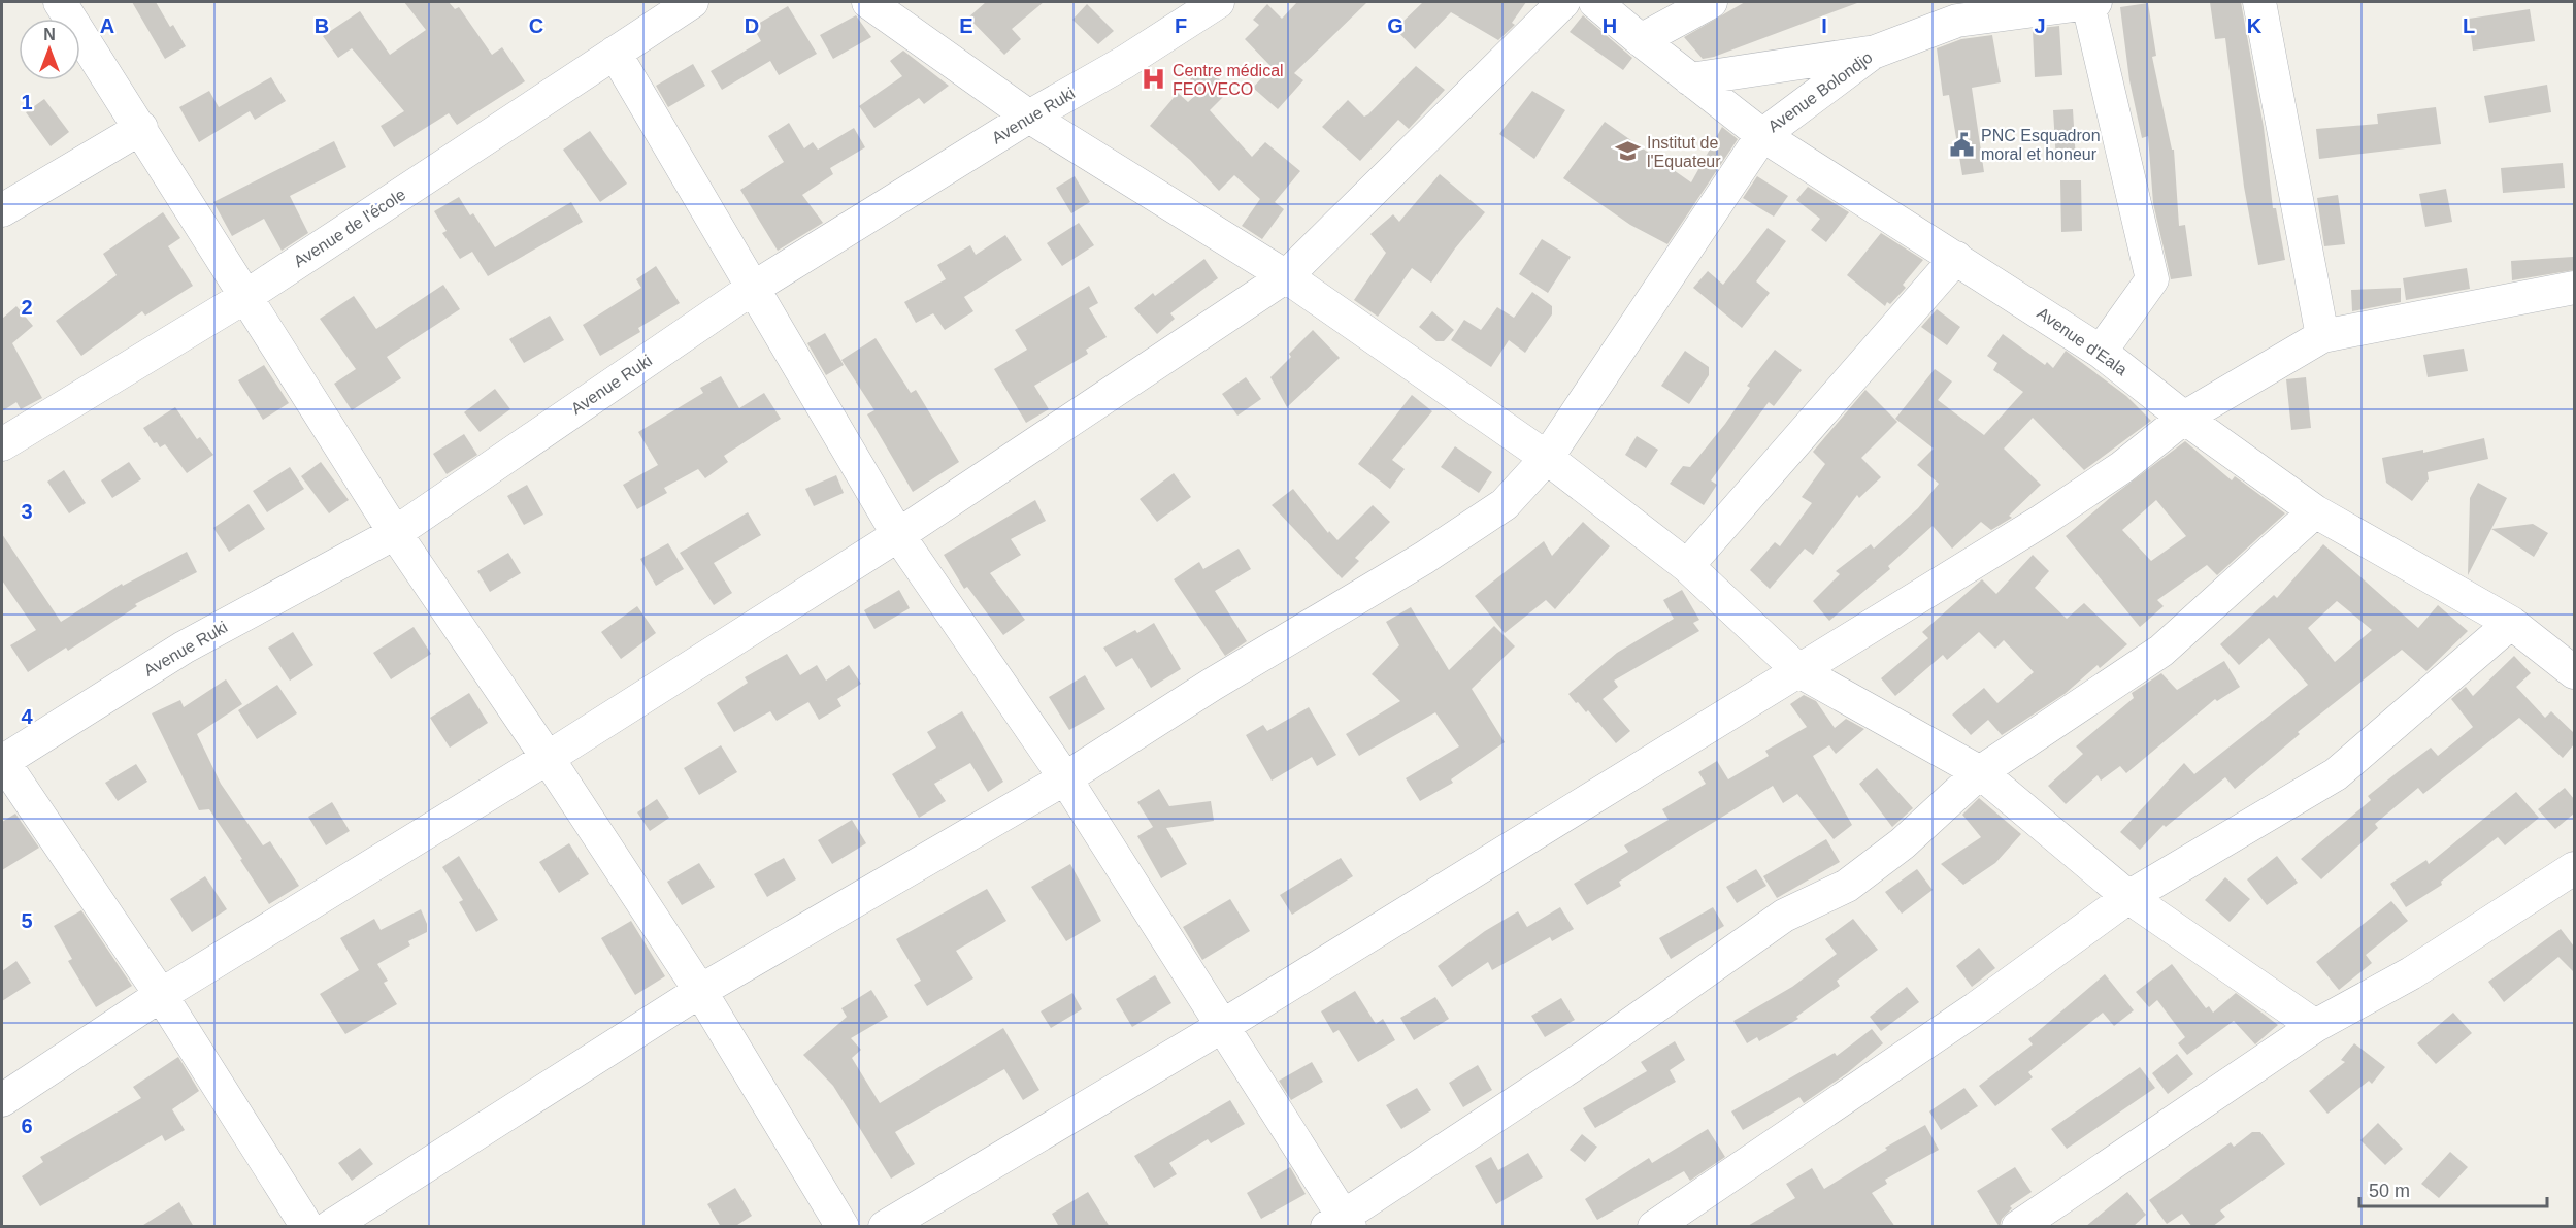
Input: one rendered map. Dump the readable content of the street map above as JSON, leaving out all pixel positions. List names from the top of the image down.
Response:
{
  "streets": {
    "street": [
      "Avenue Bolondjo",
      "Avenue Ruki",
      "Avenue de l'école",
      "Avenue d'Eala"
    ]
  },
  "crossings": [
    ["Avenue Bolondjo", "Avenue d'Eala"]
  ],
  "places": {
    "hospital": ["Centre médical FEOVECO"],
    "public building": ["PNC Esquadron moral et honeur"],
    "school or university": ["Institut de l'Equateur"]
  },
  "scale_bar": "50 m",
  "north": "top",
  "grid": {
    "columns": [
      "A",
      "B",
      "C",
      "D",
      "E",
      "F",
      "G",
      "H",
      "I",
      "J",
      "K",
      "L"
    ],
    "rows": [
      "1",
      "2",
      "3",
      "4",
      "5",
      "6"
    ]
  }
}
